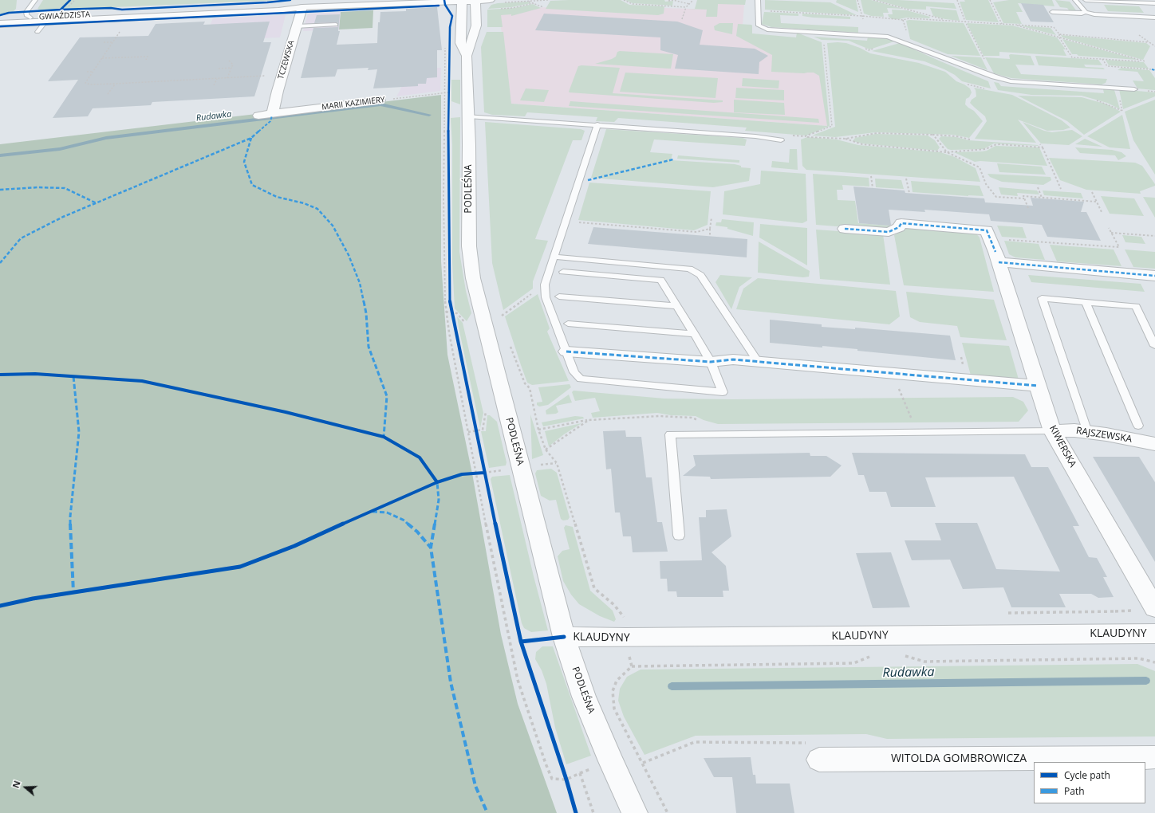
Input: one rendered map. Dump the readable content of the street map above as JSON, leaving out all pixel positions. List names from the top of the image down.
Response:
{
  "streets": {
    "street": [
      "GWIAŹDZISTA",
      "TCZEWSKA",
      "MARII KAZIMIERY",
      "PODLEŚNA",
      "RAJSZEWSKA",
      "KIWERSKA",
      "KLAUDYNY",
      "WITOLDA GOMBROWICZA"
    ]
  },
  "crossings": [
    ["GWIAŹDZISTA", "TCZEWSKA"],
    ["GWIAŹDZISTA", "PODLEŚNA"],
    ["TCZEWSKA", "MARII KAZIMIERY"],
    ["PODLEŚNA", "KLAUDYNY"],
    ["RAJSZEWSKA", "KIWERSKA"]
  ],
  "water": ["Rudawka"],
  "legend": ["Cycle path", "Path"],
  "north": "left"
}
